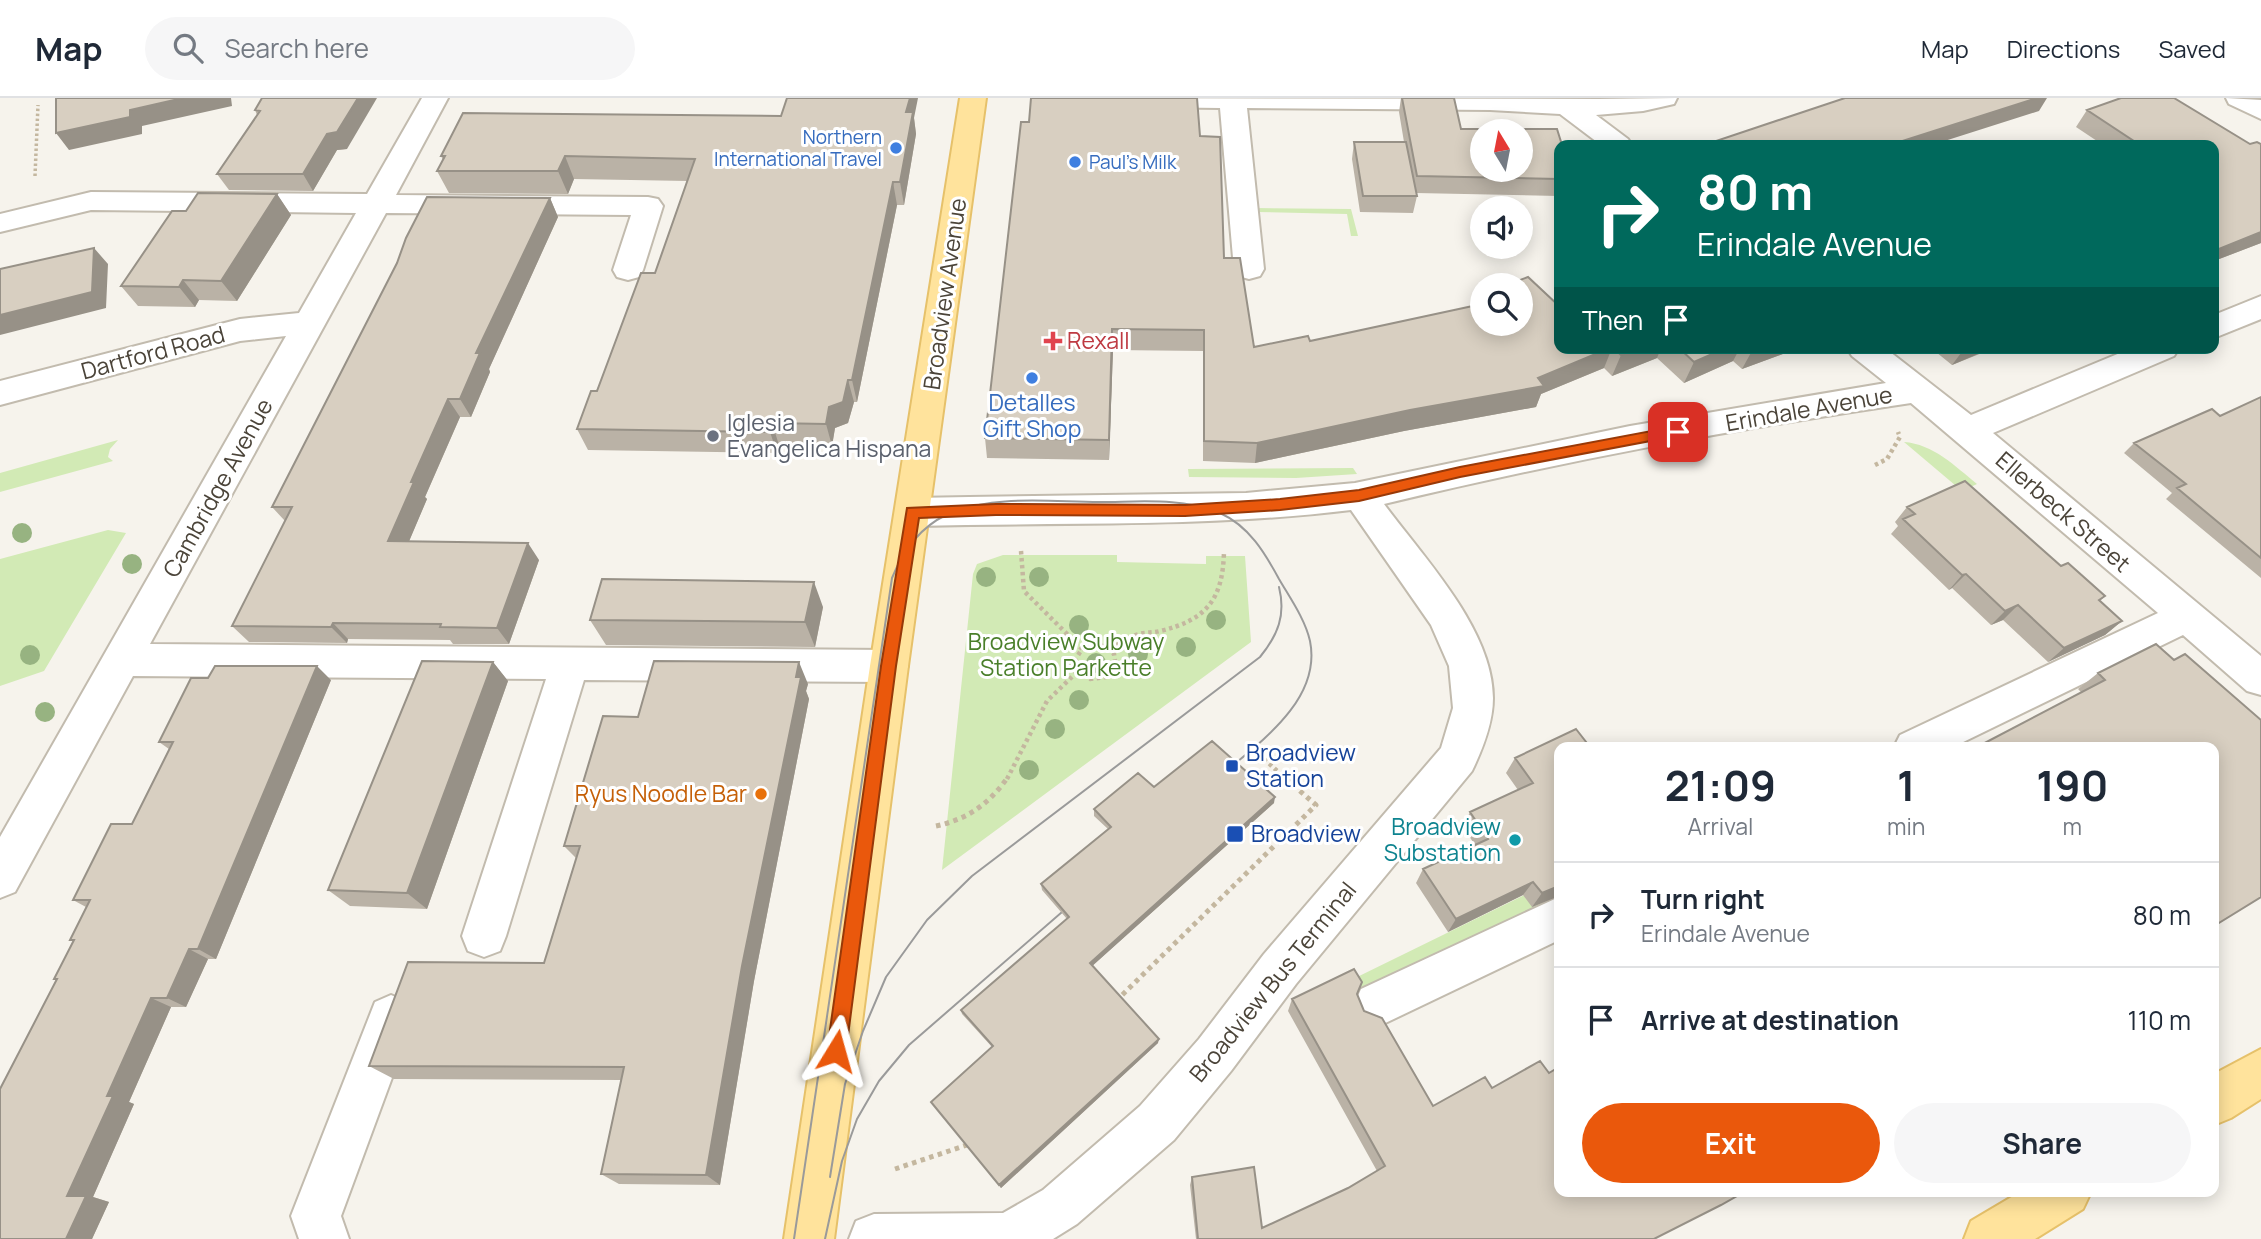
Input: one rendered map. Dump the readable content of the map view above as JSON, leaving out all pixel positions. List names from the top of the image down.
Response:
{
  "streets": {
    "main road": ["Broadview Avenue"],
    "street": [
      "Dartford Road",
      "Erindale Avenue",
      "Cambridge Avenue",
      "Ellerbeck Street",
      "Broadview Bus Terminal"
    ]
  },
  "crossings": [
    ["Broadview Avenue", "Erindale Avenue"],
    ["Dartford Road", "Cambridge Avenue"],
    ["Erindale Avenue", "Ellerbeck Street"],
    ["Erindale Avenue", "Broadview Bus Terminal"]
  ],
  "parks": ["Broadview Subway Station Parkette"],
  "places": {
    "other": [
      "Northern International Travel",
      "Paul's Milk",
      "Detalles Gift Shop",
      "Iglesia Evangelica Hispana",
      "Ryus Noodle Bar",
      "Broadview Substation"
    ],
    "health": ["Rexall"],
    "transit": ["Broadview Station", "Broadview"]
  },
  "north": "top",
  "page": {
    "header": "Map",
    "search": "Search here",
    "nav": ["Map", "Directions", "Saved"],
    "turn": ["80 m", "Erindale Avenue"],
    "then": "Then",
    "eta": [
      "21:09",
      "Arrival",
      "1",
      "min",
      "190",
      "m"
    ],
    "list": [
      {
        "name": "Turn right",
        "note": "Erindale Avenue",
        "value": "80 m"
      },
      {
        "name": "Arrive at destination",
        "value": "110 m"
      }
    ],
    "buttons": ["Exit", "Share"]
  }
}
